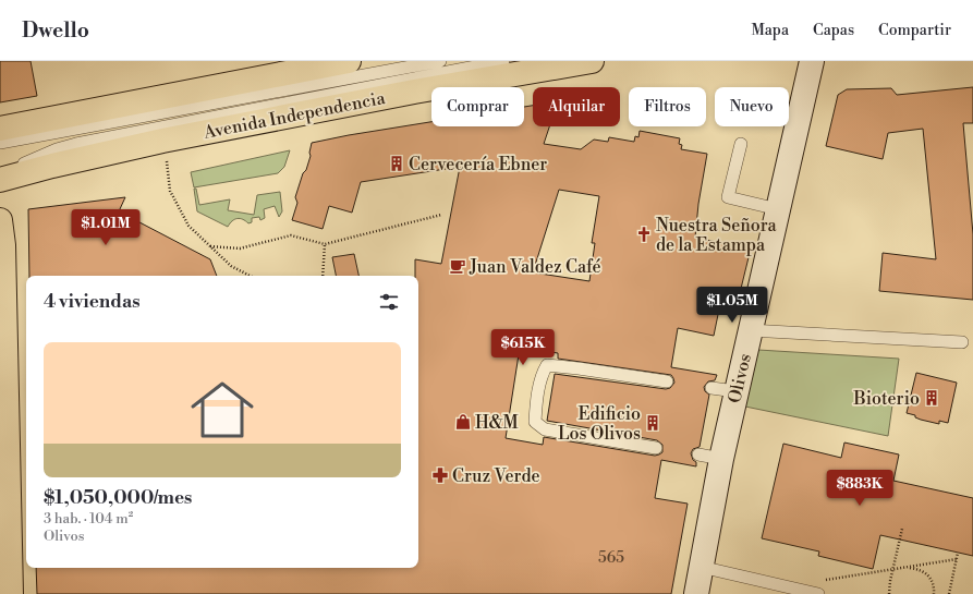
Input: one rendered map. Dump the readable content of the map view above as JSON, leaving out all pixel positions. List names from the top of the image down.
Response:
{
  "streets": {
    "main road": ["Avenida Independencia"],
    "street": ["Olivos"]
  },
  "places": {
    "building": ["Cervecería Ebner", "Bioterio", "Edificio Los Olivos"],
    "church": ["Nuestra Señora de la Estampa"],
    "cafe": ["Juan Valdez Café"],
    "shop": ["H&M"],
    "pharmacy": ["Cruz Verde"]
  },
  "house_numbers": ["565"],
  "page": {
    "header": "Dwello",
    "nav": ["Mapa", "Capas", "Compartir"],
    "chip": [
      "Comprar",
      "Alquilar",
      "Filtros",
      "Nuevo"
    ],
    "price": [
      "$1.01M",
      "$1.05M",
      "$615K",
      "$883K"
    ],
    "heading": "4 viviendas",
    "list": [
      {
        "name": "$1,050,000/mes",
        "note": "3 hab. · 104 m² · Olivos"
      }
    ]
  }
}
